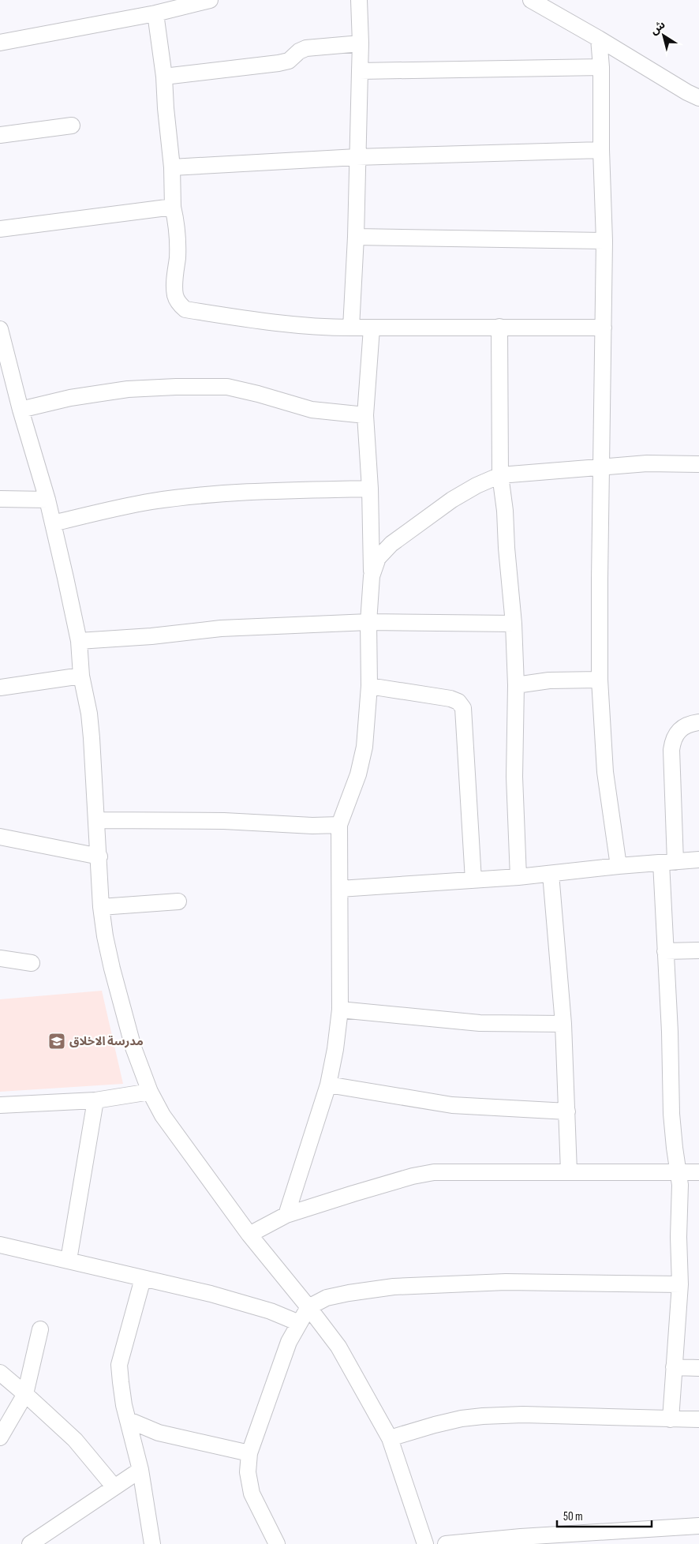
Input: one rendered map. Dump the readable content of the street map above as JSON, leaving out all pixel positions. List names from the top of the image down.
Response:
{
  "places": {
    "school or university": ["مدرسة الاخلاق"]
  },
  "scale_bar": "50 m",
  "north": "top left"
}
